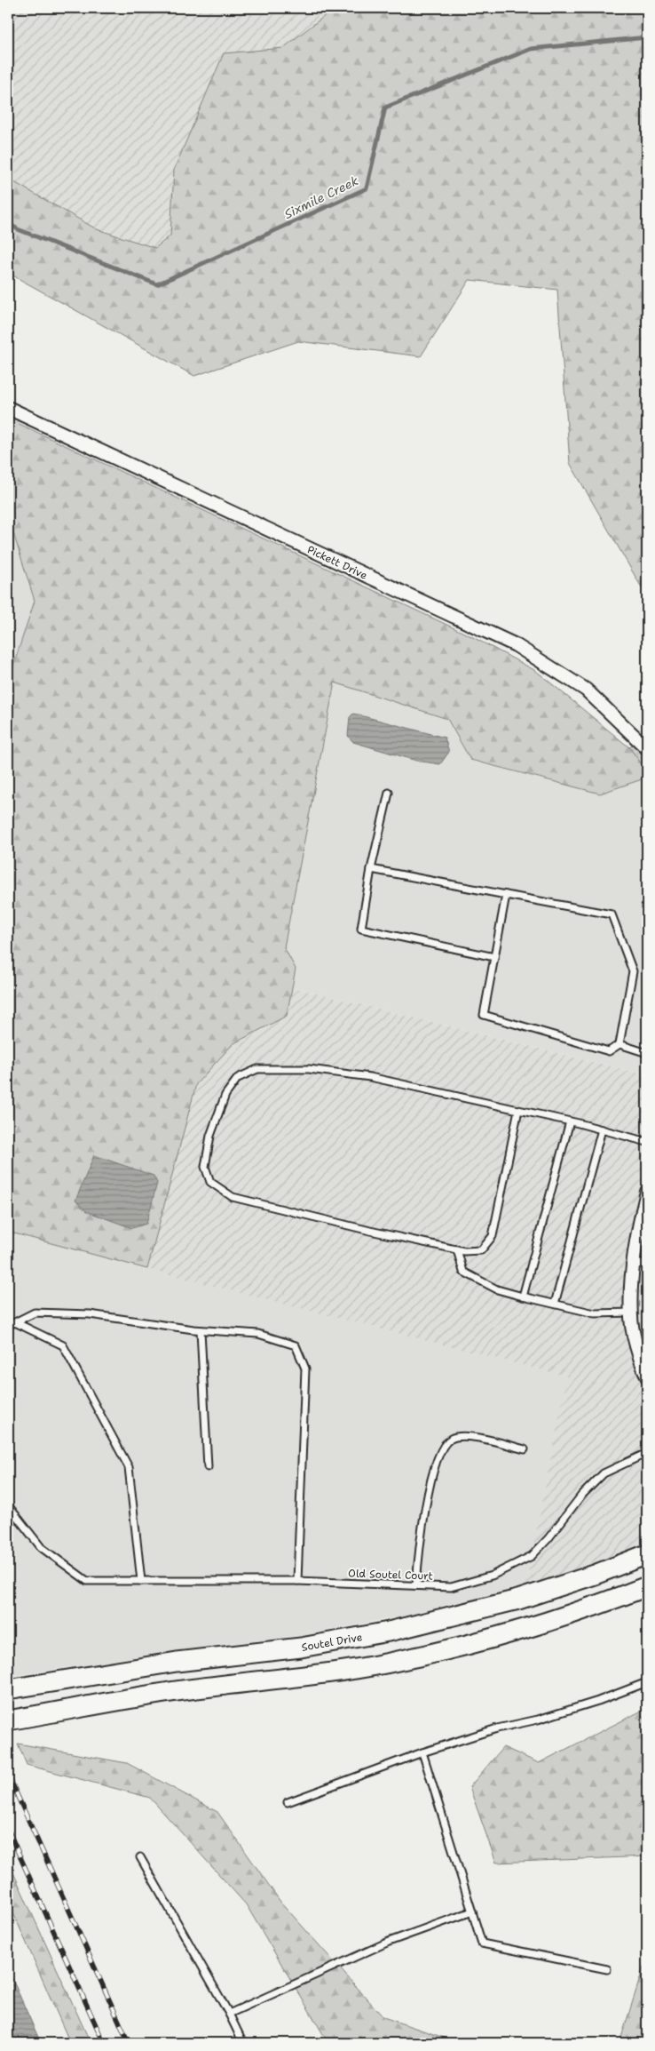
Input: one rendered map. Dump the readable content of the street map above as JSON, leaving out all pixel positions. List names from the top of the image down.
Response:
{
  "streets": {
    "main road": ["Soutel Drive"],
    "street": ["Pickett Drive"],
    "lane": ["Old Soutel Court"]
  },
  "water": ["Sixmile Creek"]
}
